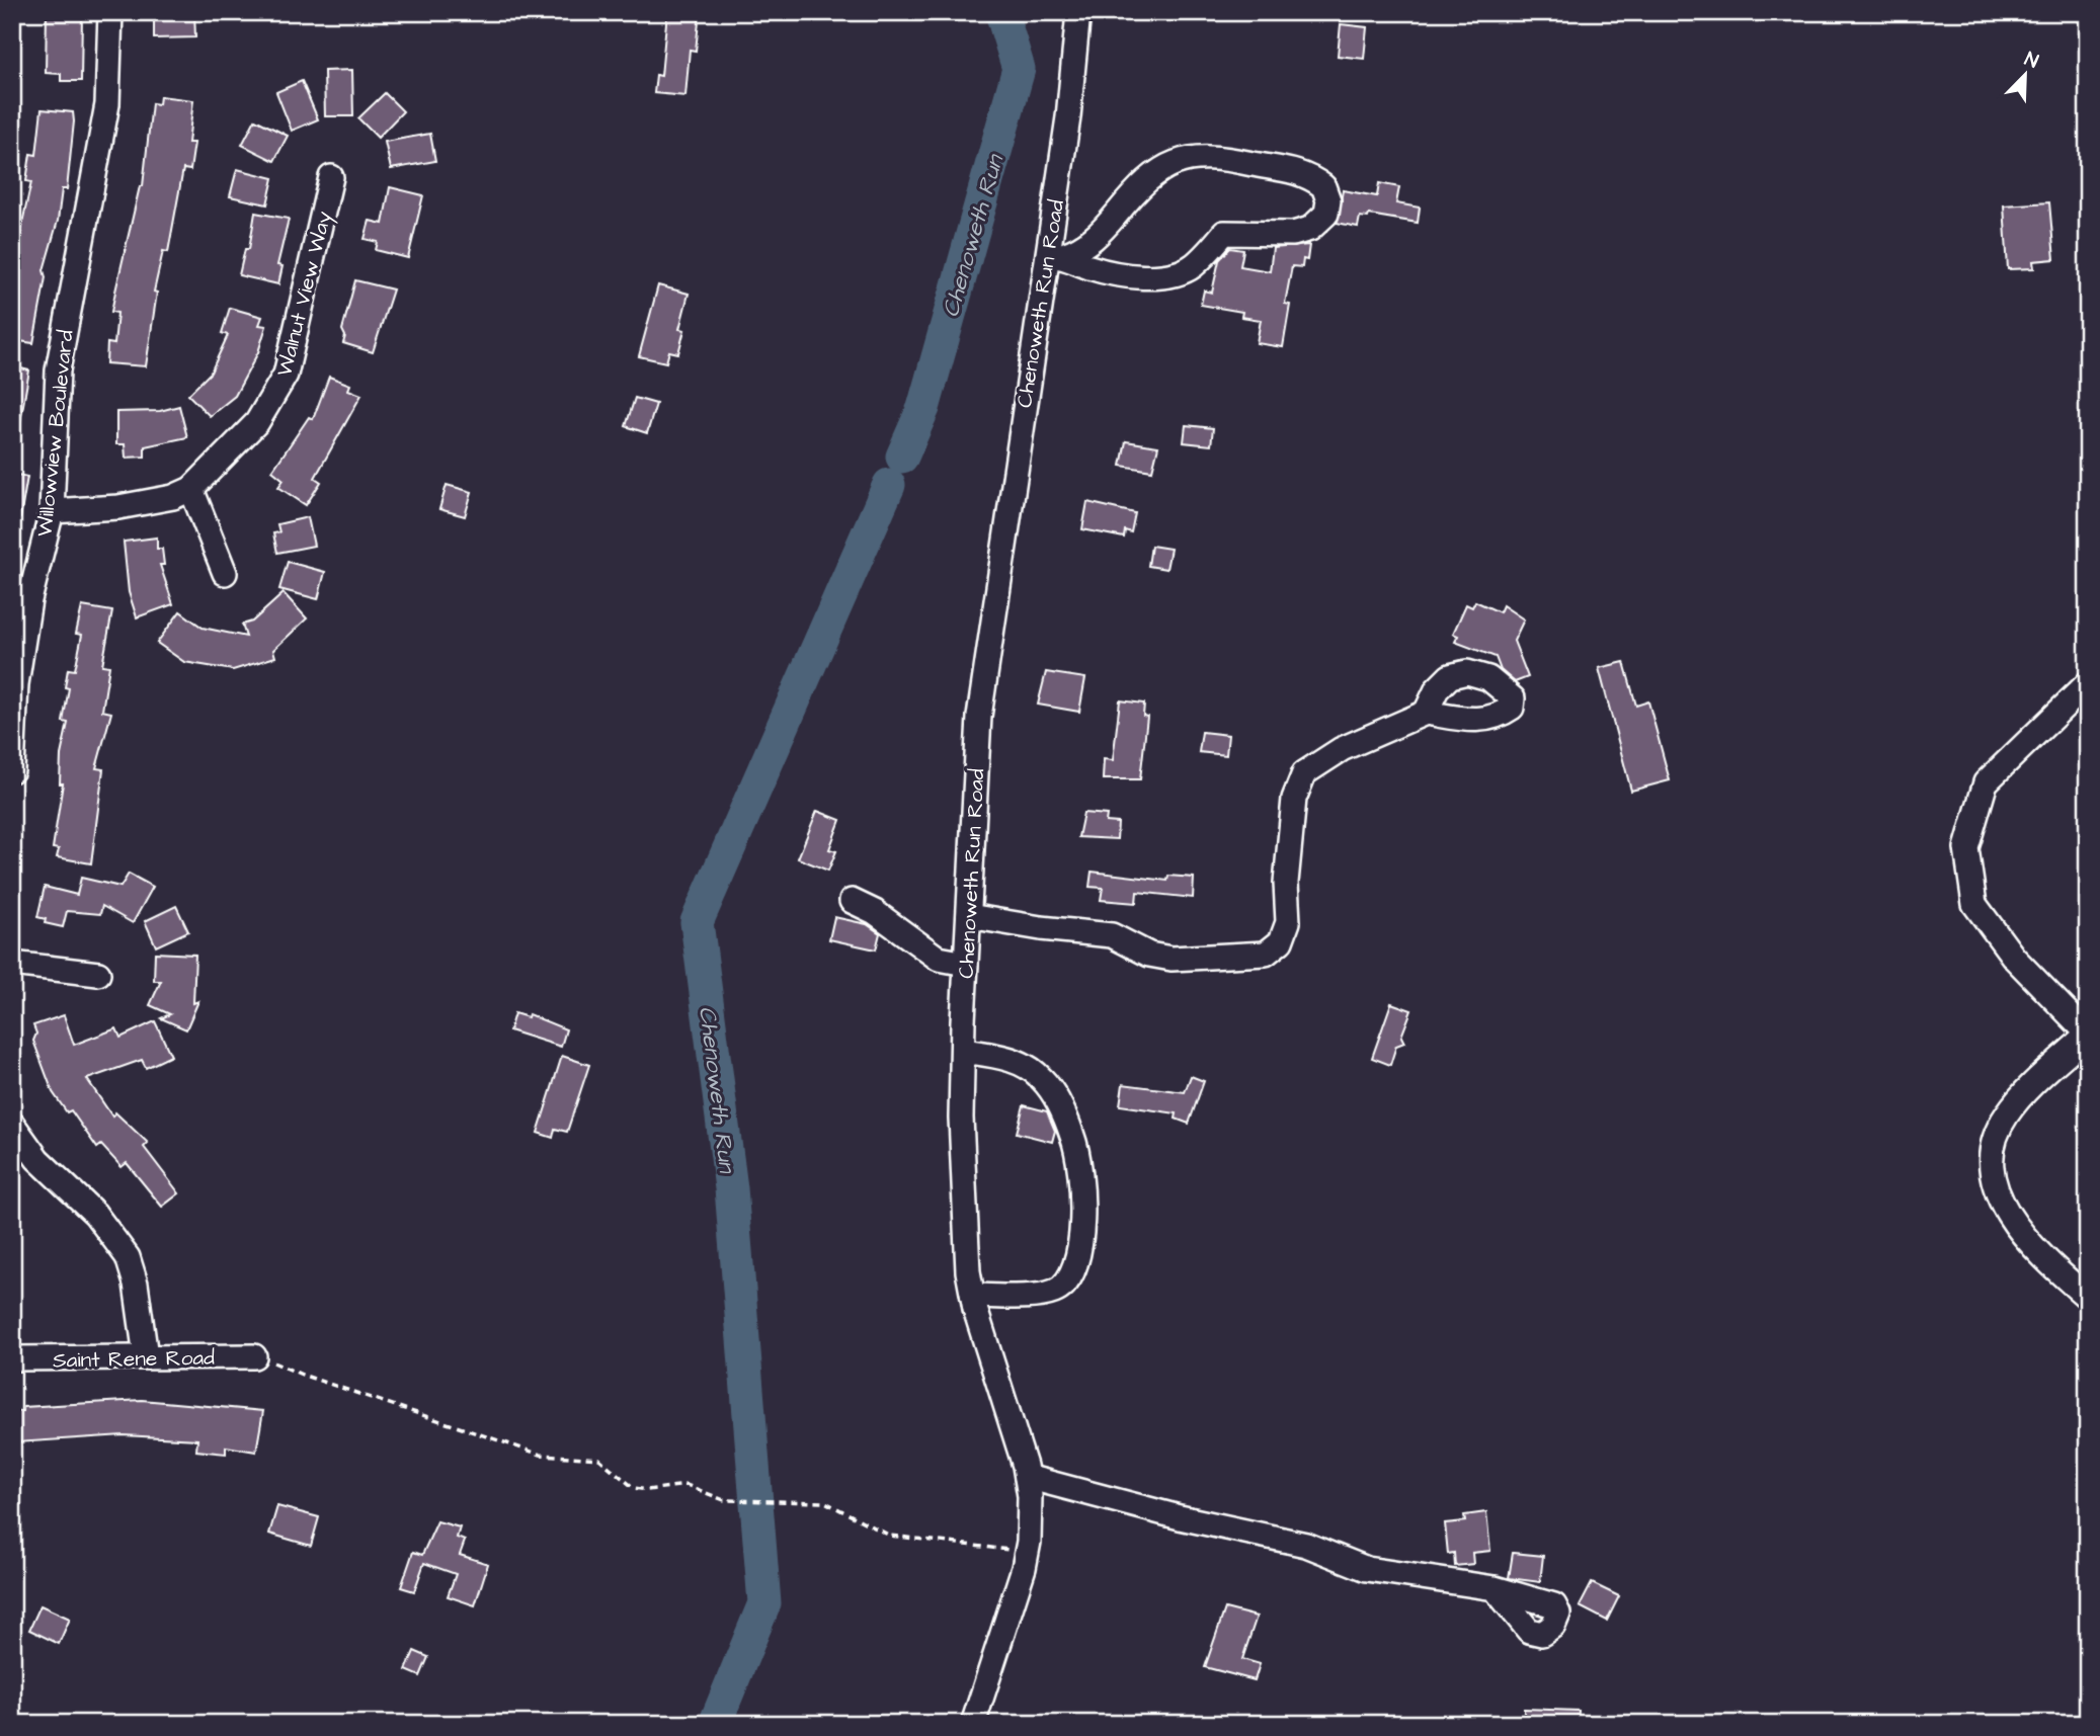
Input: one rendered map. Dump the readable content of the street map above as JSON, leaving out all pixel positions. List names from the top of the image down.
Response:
{
  "streets": {
    "street": [
      "Walnut View Way",
      "Chenoweth Run Road",
      "Willowview Boulevard",
      "Saint Rene Road"
    ]
  },
  "crossings": [
    ["Walnut View Way", "Willowview Boulevard"]
  ],
  "water": ["Chenoweth Run"],
  "north": "top right"
}
